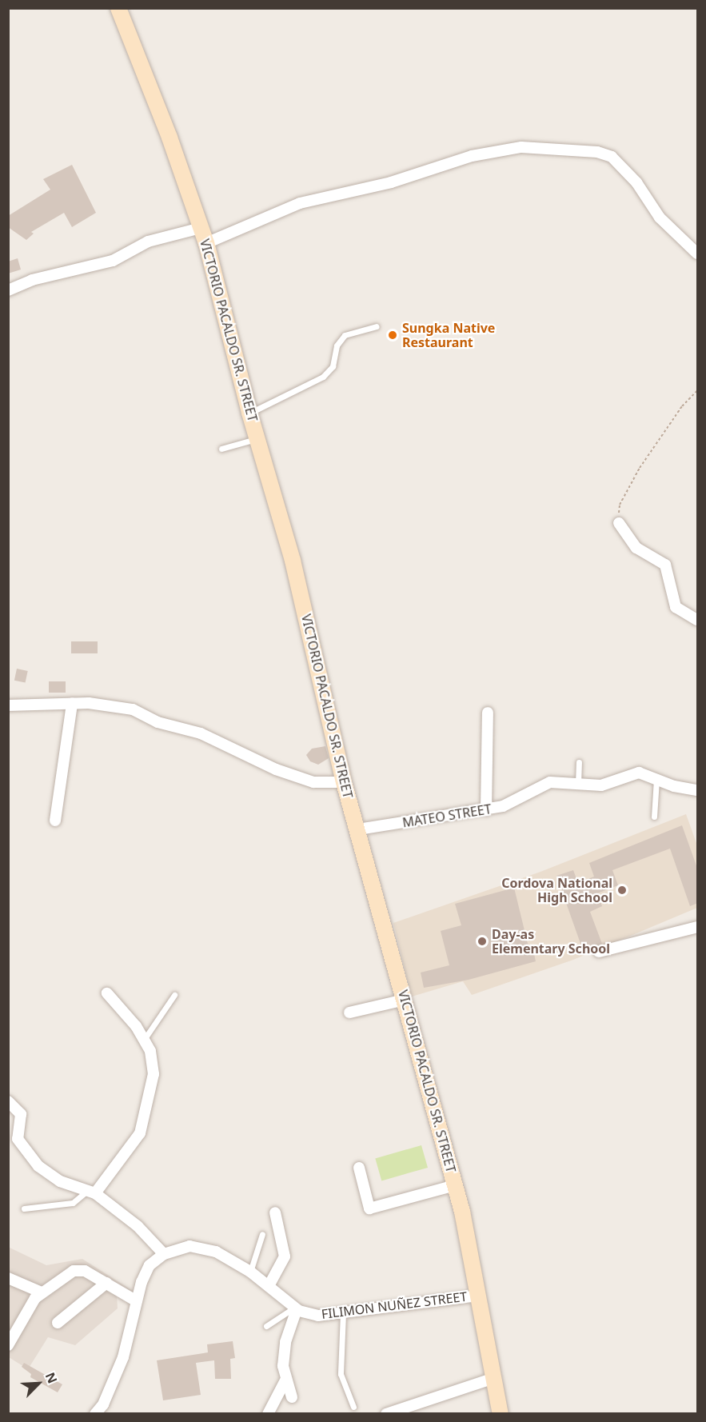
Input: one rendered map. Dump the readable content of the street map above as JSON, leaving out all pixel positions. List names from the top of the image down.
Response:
{
  "streets": {
    "street": ["VICTORIO PACALDO SR. STREET", "MATEO STREET", "FILIMON NUÑEZ STREET"]
  },
  "crossings": [
    ["VICTORIO PACALDO SR. STREET", "MATEO STREET"],
    ["VICTORIO PACALDO SR. STREET", "FILIMON NUÑEZ STREET"]
  ],
  "places": ["Sungka Native Restaurant", "Cordova National High School", "Day-as Elementary School"],
  "north": "top right"
}
